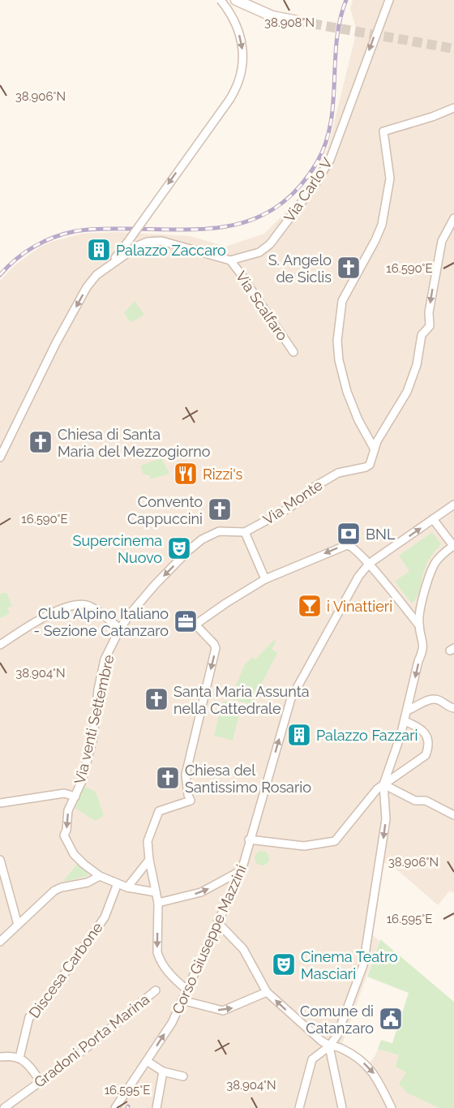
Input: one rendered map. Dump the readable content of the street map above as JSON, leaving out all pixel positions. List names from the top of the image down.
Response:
{
  "streets": {
    "street": [
      "Via Carlo V",
      "Via Scalfaro",
      "Via Monte",
      "Via venti Settembre",
      "Corso Giuseppe Mazzini",
      "Discesa Carbone",
      "Gradoni Porta Marina"
    ]
  },
  "crossings": [
    ["Via Carlo V", "Via Scalfaro"],
    ["Via Monte", "Via venti Settembre"],
    ["Via venti Settembre", "Discesa Carbone"]
  ],
  "one_way": ["Via Carlo V", "Corso Giuseppe Mazzini"],
  "places": {
    "building": ["Palazzo Zaccaro", "Palazzo Fazzari"],
    "church": [
      "S. Angelo de Siclis",
      "Chiesa di Santa Maria del Mezzogiorno",
      "Convento Cappuccini",
      "Santa Maria Assunta nella Cattedrale",
      "Chiesa del Santissimo Rosario"
    ],
    "restaurant": ["Rizzi's"],
    "bank": ["BNL"],
    "theatre": ["Supercinema Nuovo", "Cinema Teatro Masciari"],
    "bar": ["i Vinattieri"],
    "office": ["Club Alpino Italiano - Sezione Catanzaro"],
    "public building": ["Comune di Catanzaro"]
  },
  "coordinates": [
    "38.908°N",
    "38.906°N",
    "16.590°E",
    "38.904°N",
    "16.595°E"
  ]
}
